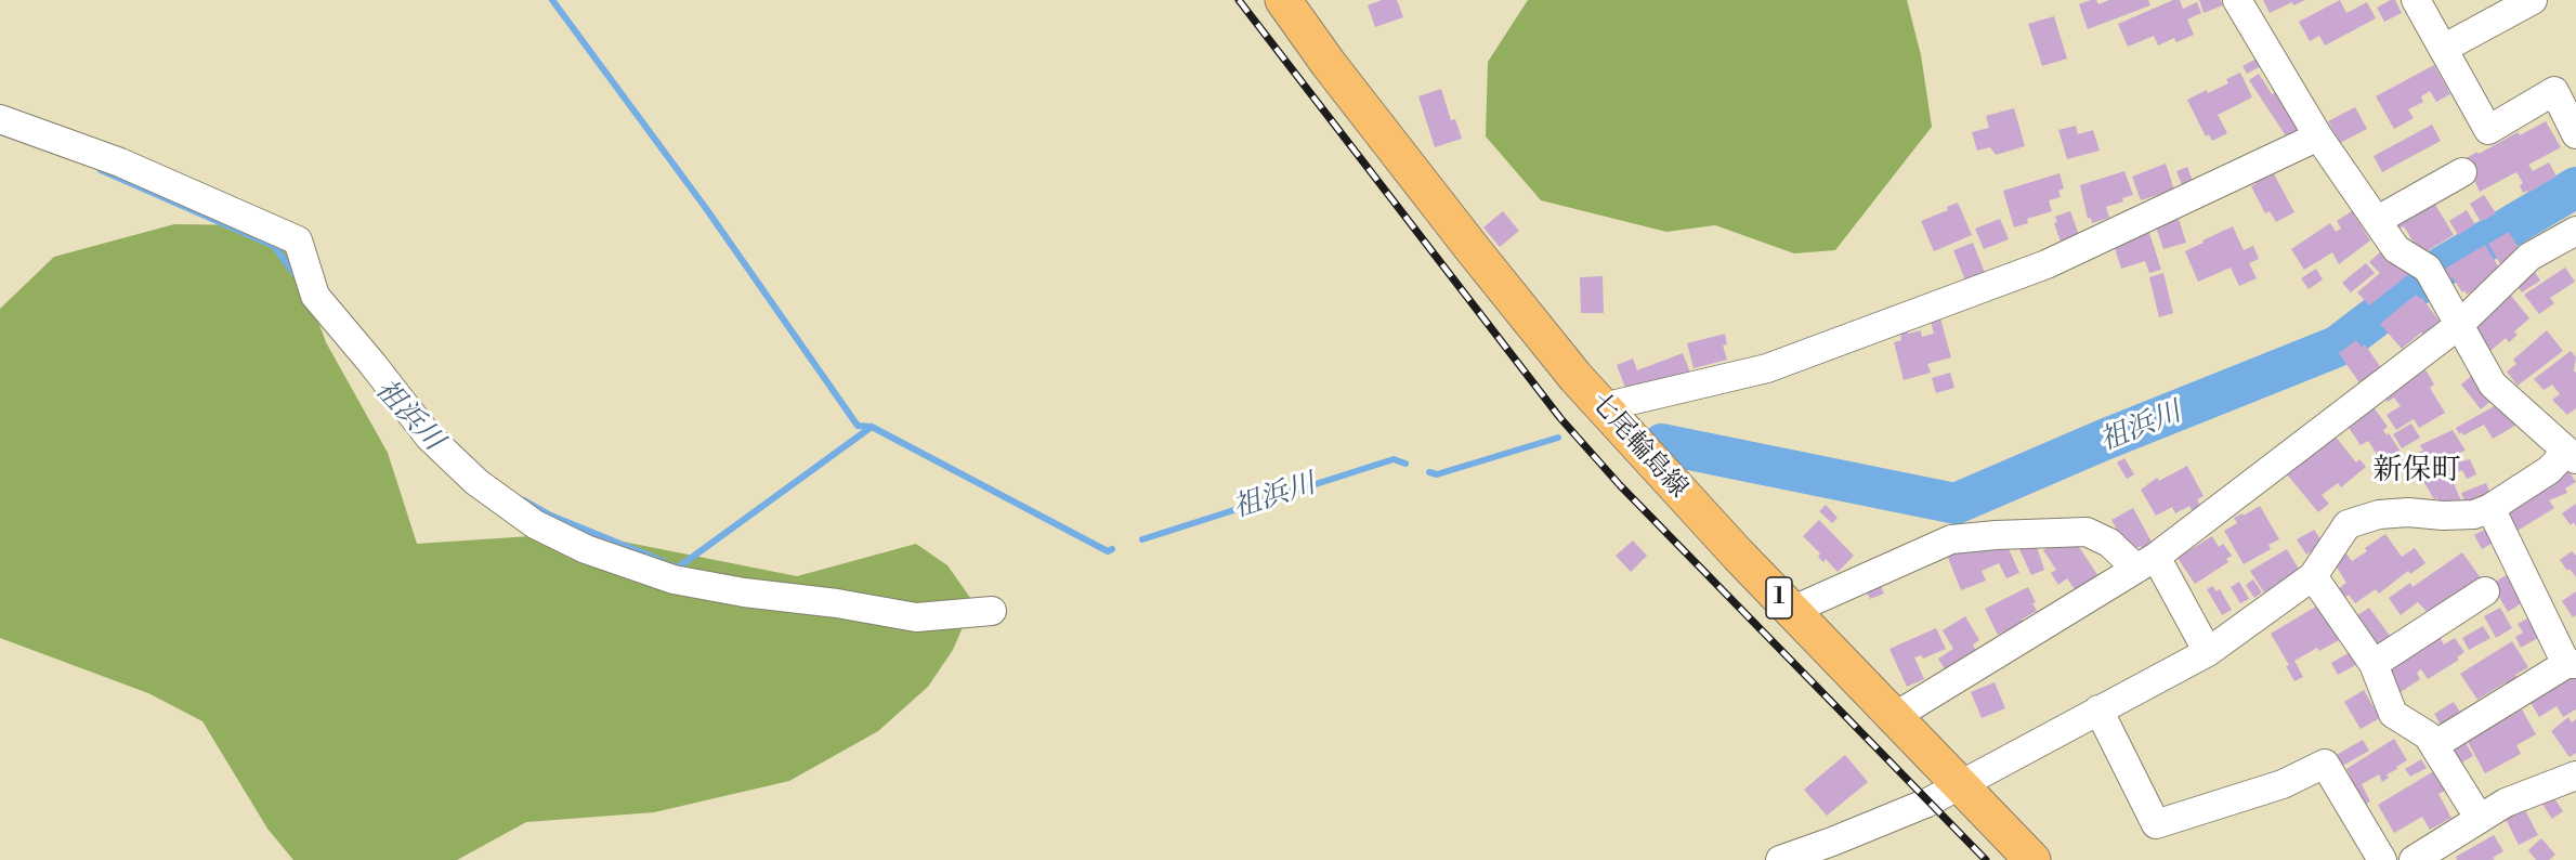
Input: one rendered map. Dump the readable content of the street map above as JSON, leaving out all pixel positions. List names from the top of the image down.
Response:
{
  "streets": {
    "main road": ["七尾輪島線", "1"]
  },
  "districts": ["新保町"],
  "water": ["祖浜川"]
}
